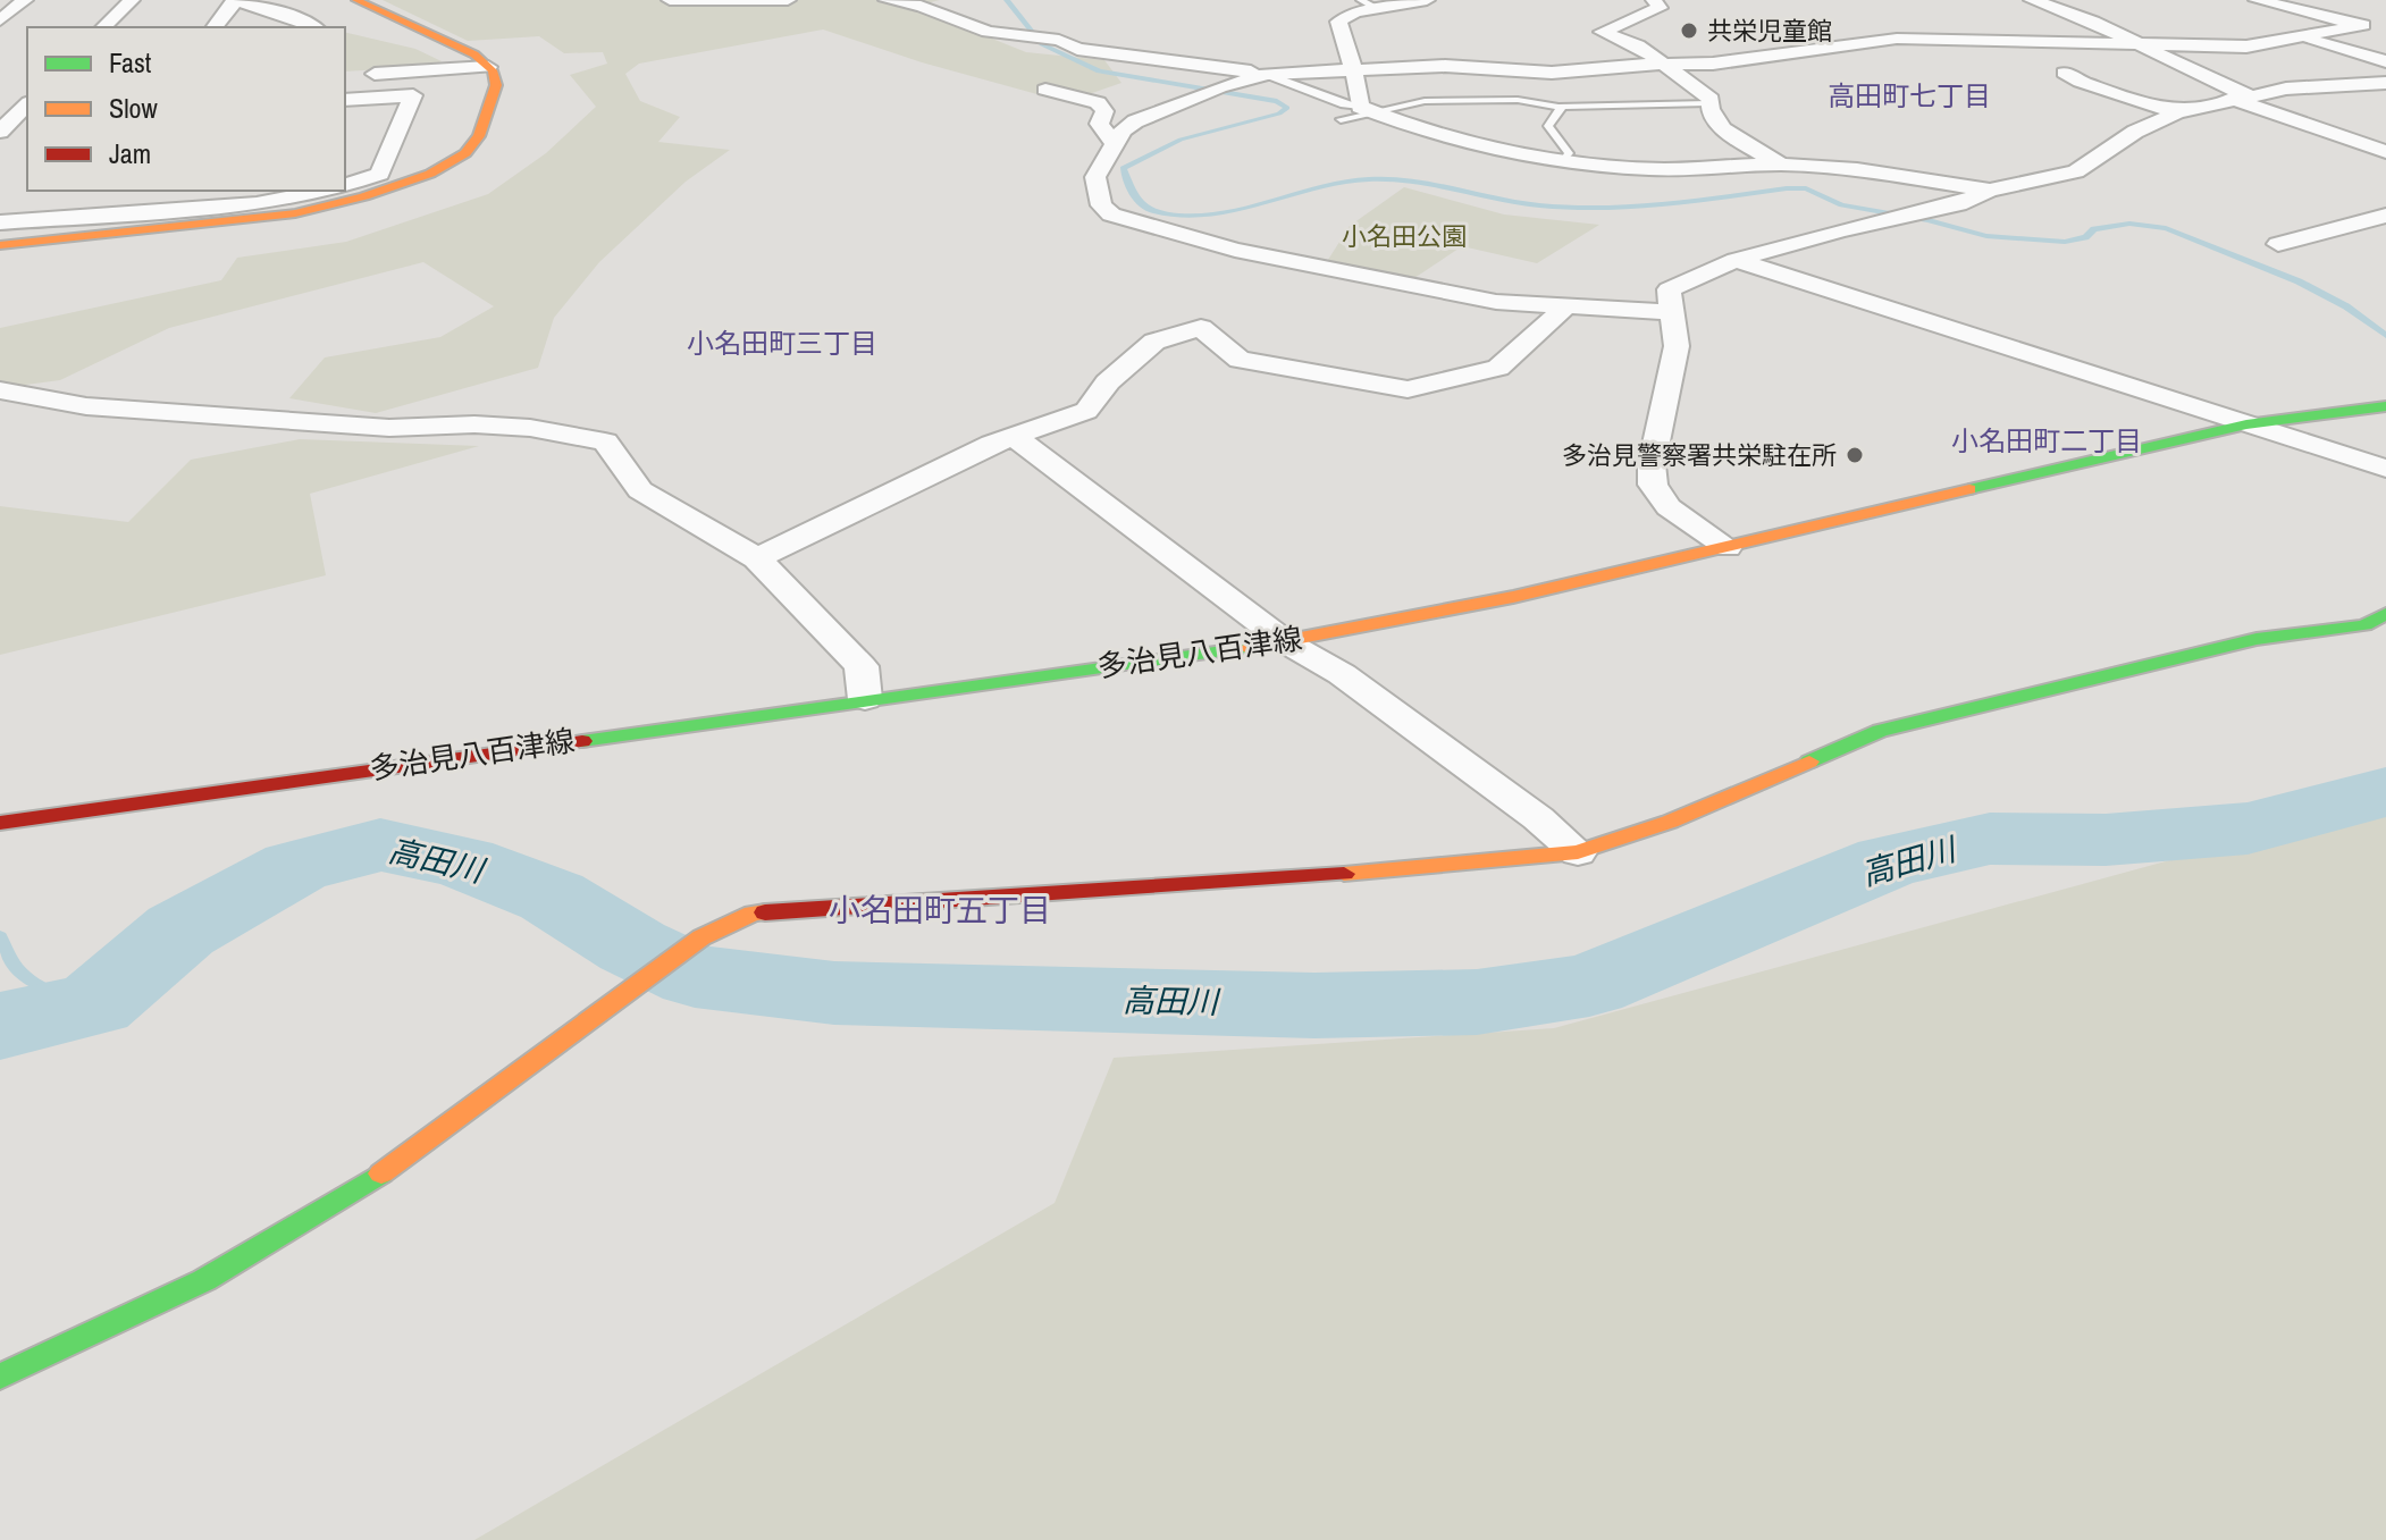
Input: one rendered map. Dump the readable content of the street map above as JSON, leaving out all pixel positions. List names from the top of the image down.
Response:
{
  "streets": {
    "street": ["多治見八百津線"]
  },
  "districts": [
    "高田町七丁目",
    "小名田町三丁目",
    "小名田町二丁目",
    "小名田町五丁目"
  ],
  "water": ["高田川"],
  "parks": ["小名田公園"],
  "places": ["共栄児童館", "多治見警察署共栄駐在所"],
  "legend": ["Fast", "Slow", "Jam"]
}
